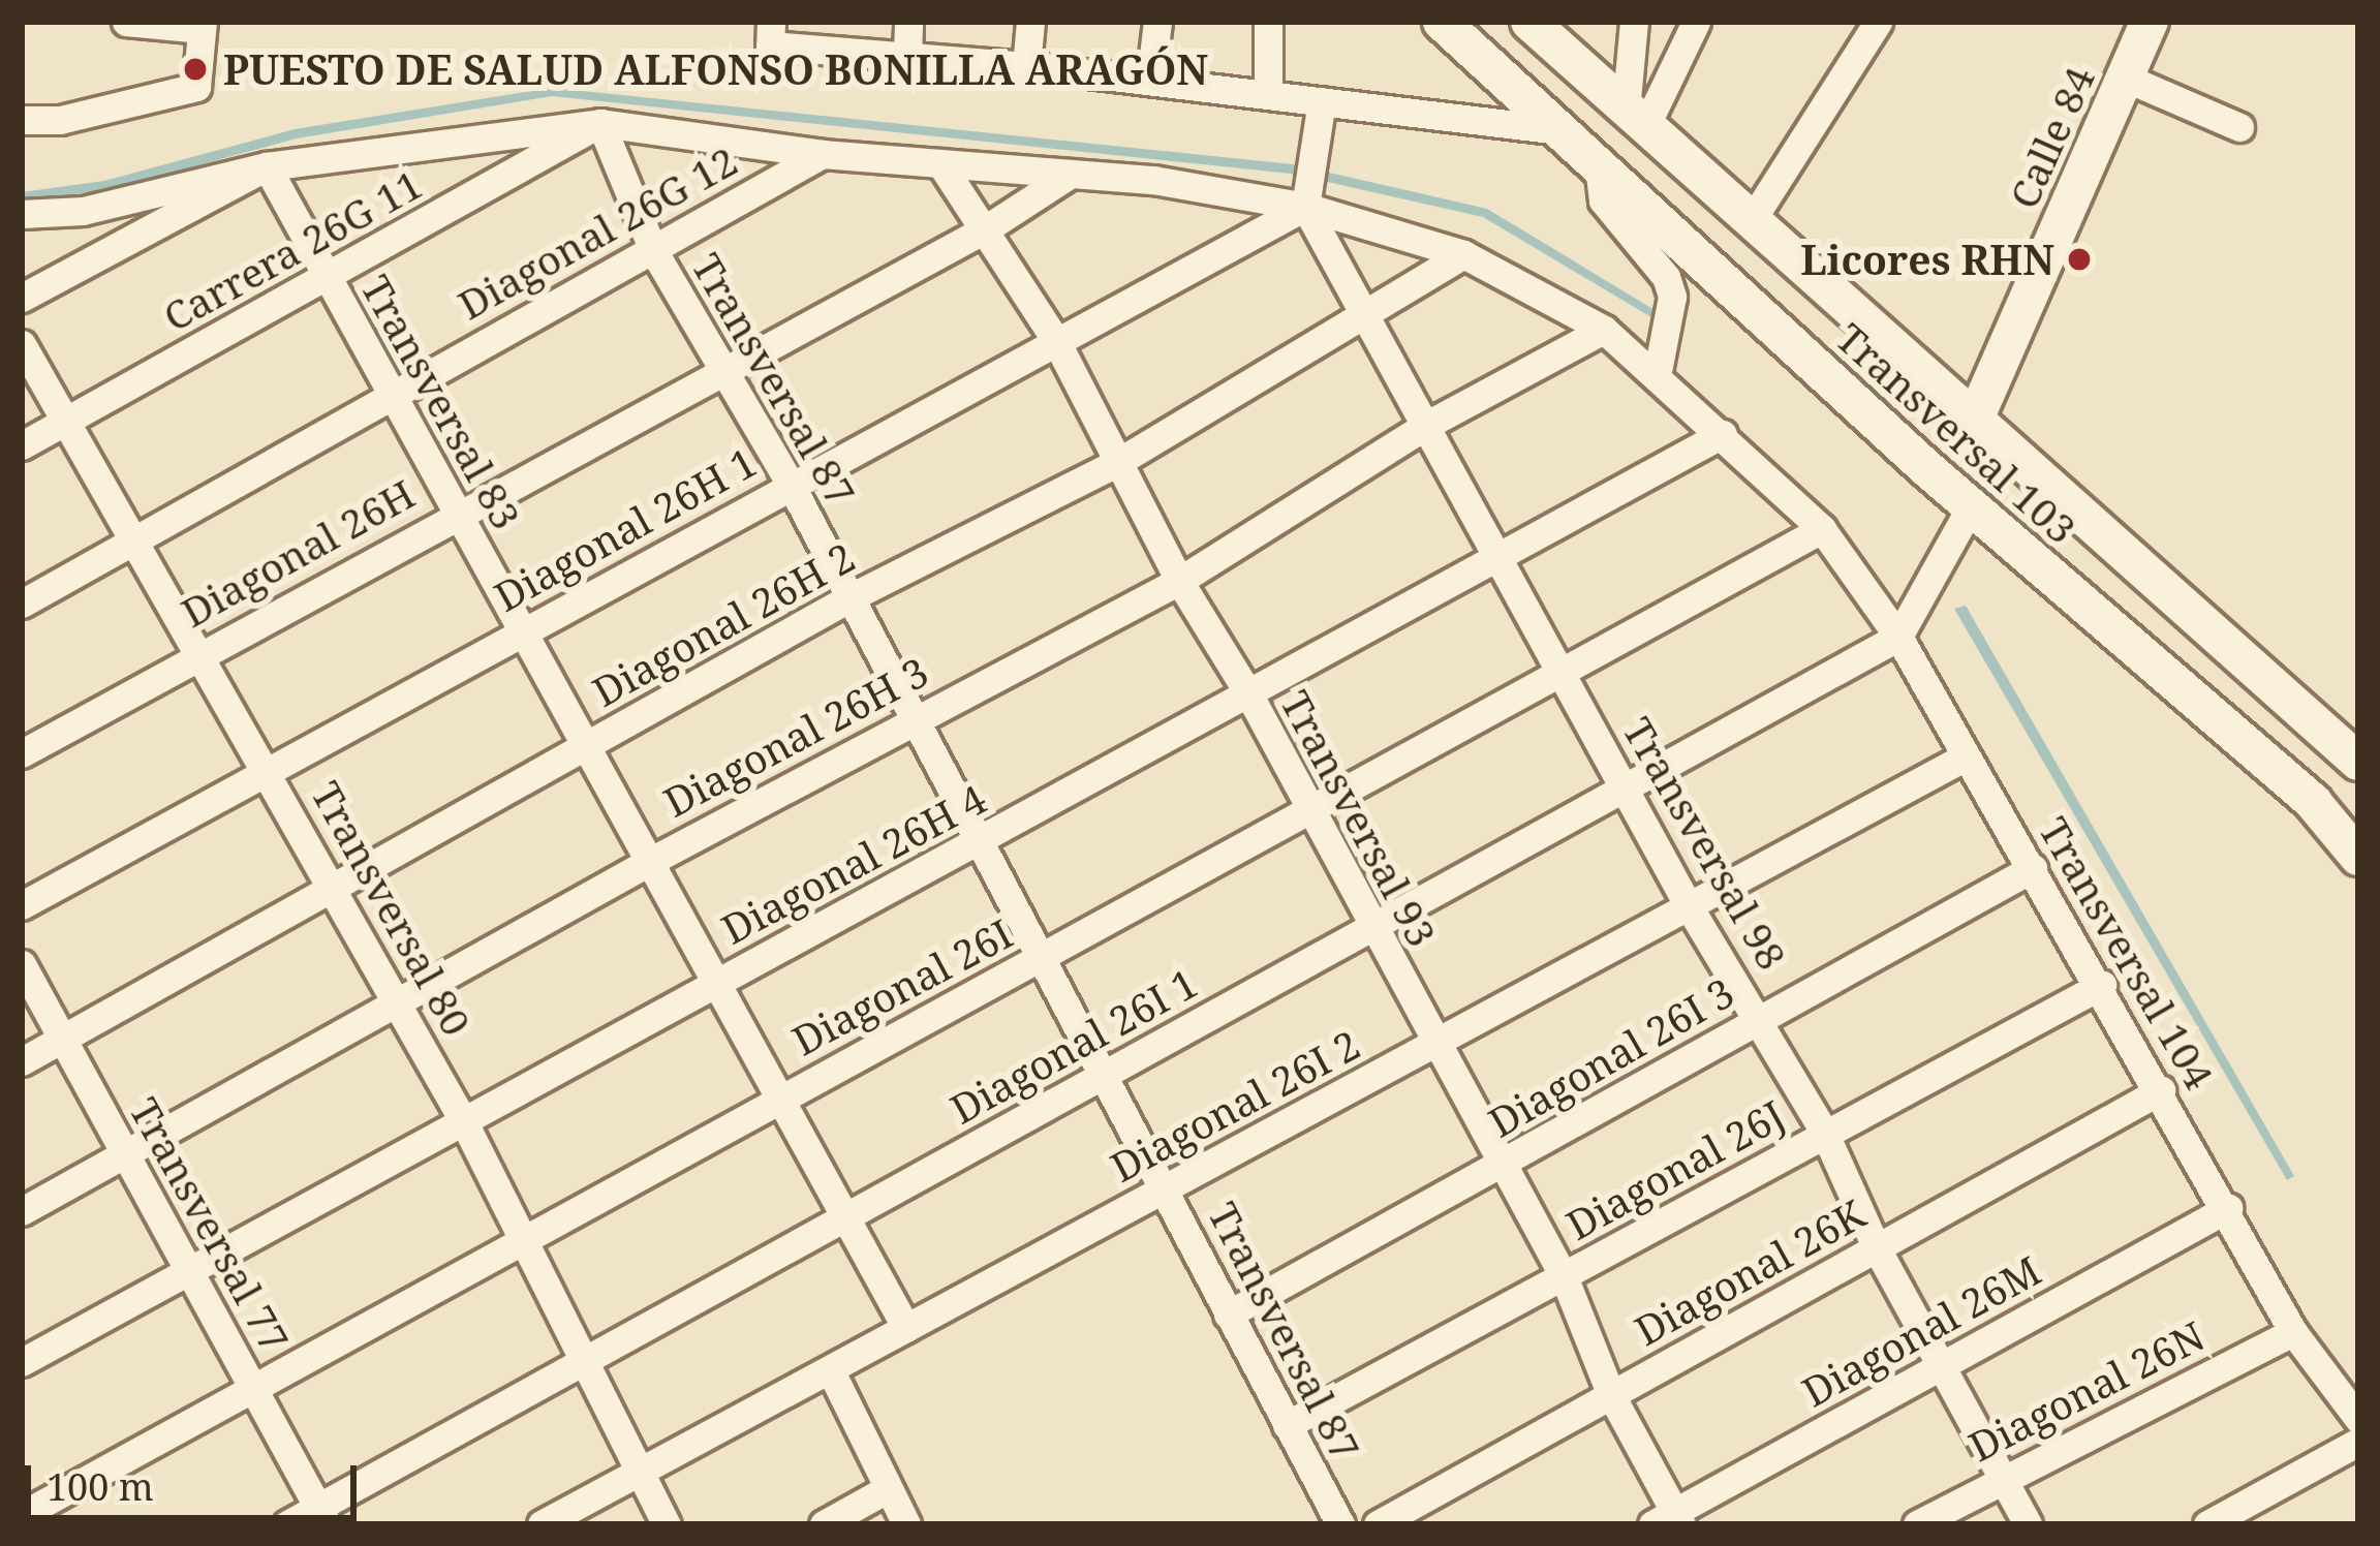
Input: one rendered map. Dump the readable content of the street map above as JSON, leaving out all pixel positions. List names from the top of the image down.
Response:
{
  "streets": {
    "street": [
      "Calle 84",
      "Diagonal 26G 12",
      "Carrera 26G 11",
      "Transversal 87",
      "Transversal 83",
      "Transversal 103",
      "Diagonal 26H 1",
      "Diagonal 26H",
      "Diagonal 26H 2",
      "Diagonal 26H 3",
      "Transversal 93",
      "Transversal 98",
      "Diagonal 26H 4",
      "Transversal 80",
      "Transversal 104",
      "Diagonal 26I",
      "Diagonal 26I 1",
      "Diagonal 26I 3",
      "Diagonal 26I 2",
      "Diagonal 26J",
      "Transversal 77",
      "Diagonal 26K",
      "Diagonal 26M",
      "Diagonal 26N"
    ]
  },
  "crossings": [
    ["Calle 84", "Transversal 103"],
    ["Diagonal 26G 12", "Transversal 87"],
    ["Diagonal 26G 12", "Transversal 83"],
    ["Diagonal 26G 12", "Transversal 80"],
    ["Carrera 26G 11", "Transversal 87"],
    ["Carrera 26G 11", "Transversal 83"],
    ["Carrera 26G 11", "Transversal 80"],
    ["Transversal 87", "Diagonal 26H 1"],
    ["Transversal 87", "Diagonal 26H"],
    ["Transversal 87", "Diagonal 26H 2"],
    ["Transversal 87", "Diagonal 26H 3"],
    ["Transversal 87", "Diagonal 26H 4"],
    ["Transversal 87", "Diagonal 26I"],
    ["Transversal 87", "Diagonal 26I 1"],
    ["Transversal 87", "Diagonal 26I 3"],
    ["Transversal 87", "Diagonal 26I 2"],
    ["Transversal 87", "Diagonal 26J"],
    ["Transversal 83", "Diagonal 26H 1"],
    ["Transversal 83", "Diagonal 26H"],
    ["Transversal 83", "Diagonal 26H 2"],
    ["Transversal 83", "Diagonal 26H 3"],
    ["Transversal 83", "Diagonal 26H 4"],
    ["Transversal 83", "Diagonal 26I"],
    ["Transversal 83", "Diagonal 26I 1"],
    ["Transversal 83", "Diagonal 26I 2"],
    ["Diagonal 26H 1", "Transversal 93"],
    ["Diagonal 26H 1", "Transversal 98"],
    ["Diagonal 26H 1", "Transversal 80"],
    ["Diagonal 26H", "Transversal 93"],
    ["Diagonal 26H", "Transversal 80"],
    ["Diagonal 26H 2", "Transversal 93"],
    ["Diagonal 26H 2", "Transversal 98"],
    ["Diagonal 26H 2", "Transversal 80"],
    ["Diagonal 26H 2", "Transversal 77"],
    ["Diagonal 26H 3", "Transversal 93"],
    ["Diagonal 26H 3", "Transversal 98"],
    ["Diagonal 26H 3", "Transversal 80"],
    ["Diagonal 26H 3", "Transversal 77"],
    ["Transversal 93", "Diagonal 26H 4"],
    ["Transversal 93", "Diagonal 26I"],
    ["Transversal 93", "Diagonal 26I 1"],
    ["Transversal 93", "Diagonal 26I 3"],
    ["Transversal 93", "Diagonal 26I 2"],
    ["Transversal 93", "Diagonal 26J"],
    ["Transversal 93", "Diagonal 26K"],
    ["Transversal 93", "Diagonal 26M"],
    ["Transversal 98", "Diagonal 26H 4"],
    ["Transversal 98", "Diagonal 26I"],
    ["Transversal 98", "Diagonal 26I 1"],
    ["Transversal 98", "Diagonal 26I 3"],
    ["Transversal 98", "Diagonal 26I 2"],
    ["Transversal 98", "Diagonal 26J"],
    ["Transversal 98", "Diagonal 26K"],
    ["Transversal 98", "Diagonal 26M"],
    ["Transversal 98", "Diagonal 26N"],
    ["Diagonal 26H 4", "Transversal 80"],
    ["Diagonal 26H 4", "Transversal 77"],
    ["Transversal 80", "Diagonal 26I"],
    ["Transversal 80", "Diagonal 26I 1"],
    ["Transversal 80", "Diagonal 26I 2"],
    ["Transversal 104", "Diagonal 26I"],
    ["Transversal 104", "Diagonal 26I 1"],
    ["Transversal 104", "Diagonal 26I 3"],
    ["Transversal 104", "Diagonal 26I 2"],
    ["Transversal 104", "Diagonal 26J"],
    ["Transversal 104", "Diagonal 26K"],
    ["Transversal 104", "Diagonal 26M"],
    ["Transversal 104", "Diagonal 26N"],
    ["Diagonal 26I", "Transversal 77"],
    ["Diagonal 26I 1", "Transversal 77"]
  ],
  "places": ["PUESTO DE SALUD ALFONSO BONILLA ARAGÓN", "Licores RHN"],
  "scale_bar": "100 m"
}
